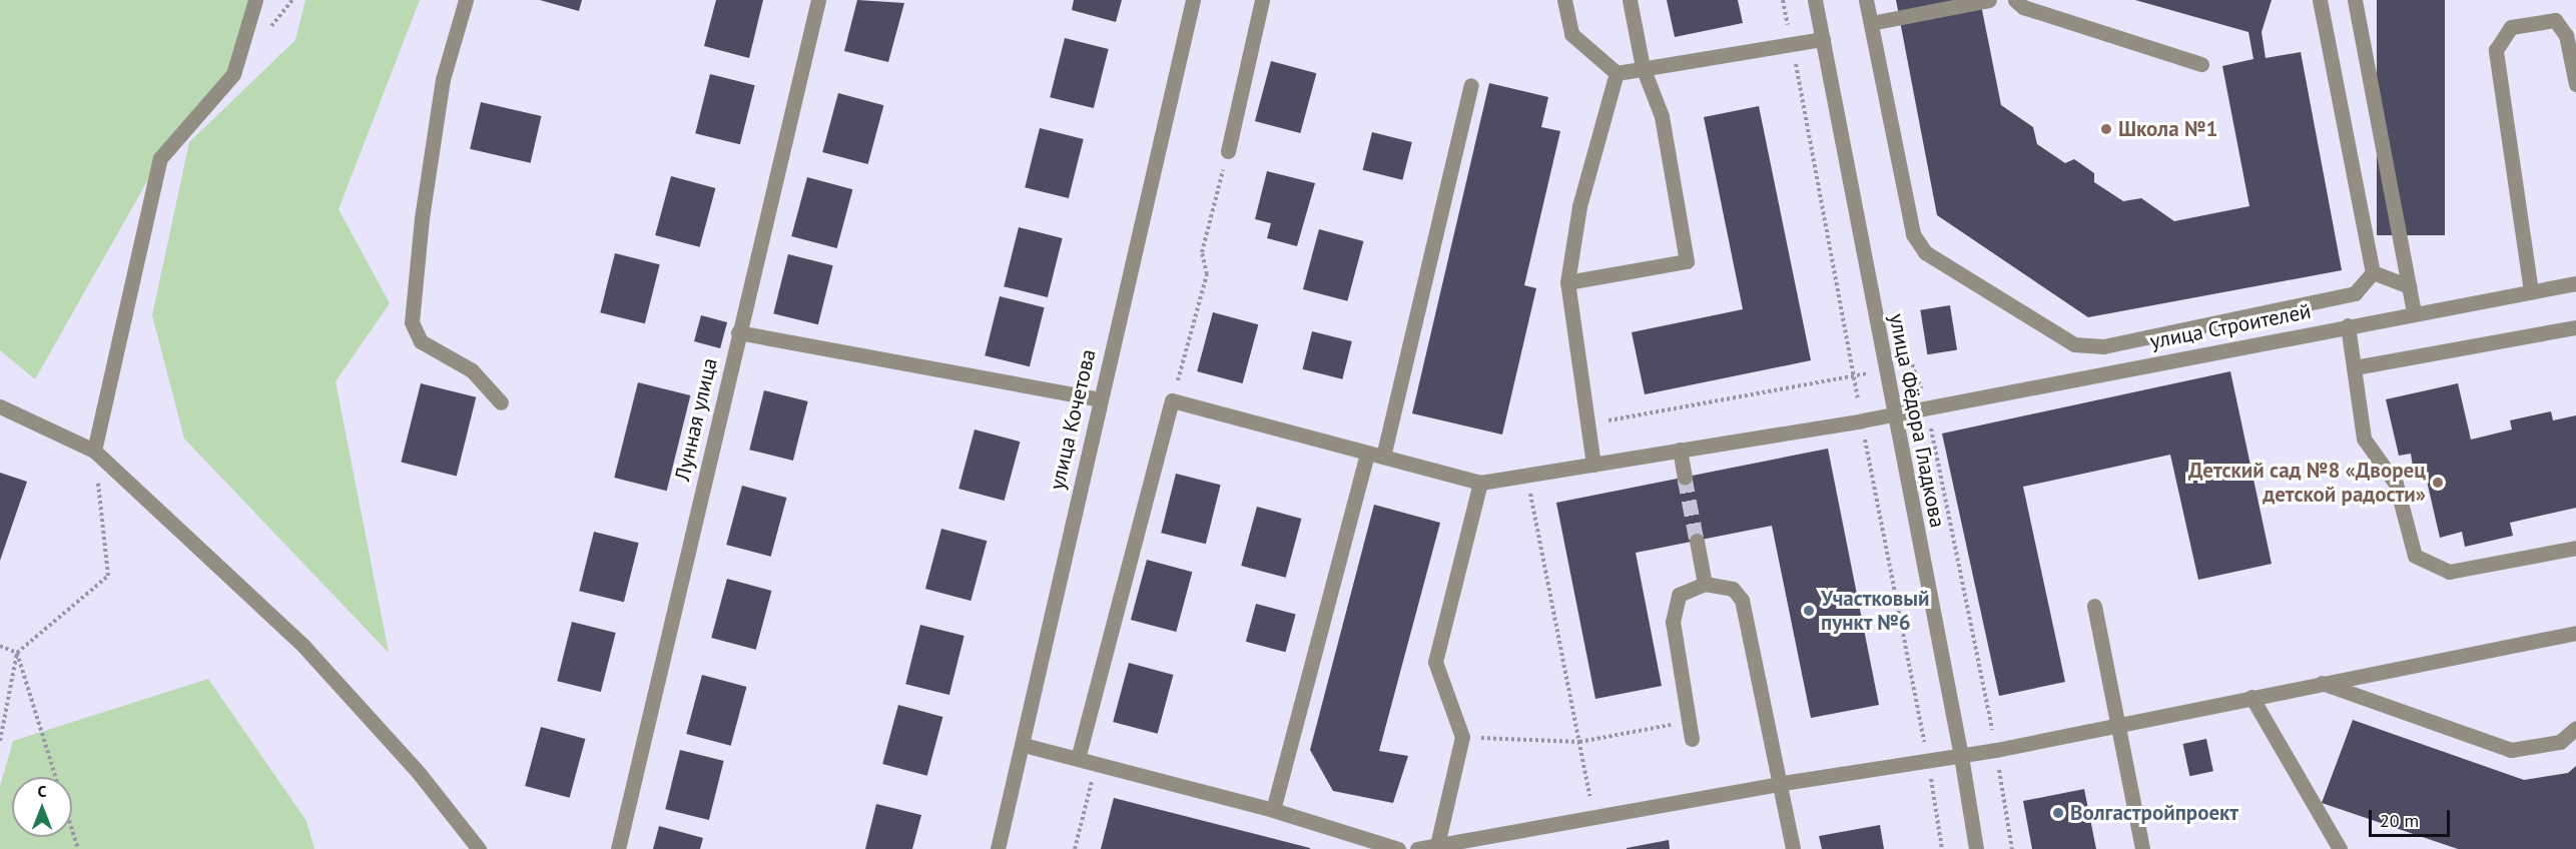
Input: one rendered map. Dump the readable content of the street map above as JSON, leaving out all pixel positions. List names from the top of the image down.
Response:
{
  "streets": {
    "street": [
      "улица Строителей",
      "Лунная улица",
      "улица Кочетова",
      "улица Фёдора Гладкова"
    ]
  },
  "crossings": [
    ["улица Строителей", "улица Фёдора Гладкова"]
  ],
  "places": [
    "Школа №1",
    "Детский сад №8 «Дворец детской радости»",
    "Участковый пункт №6",
    "Волгастройпроект"
  ],
  "scale_bar": "20 m",
  "north": "top"
}
